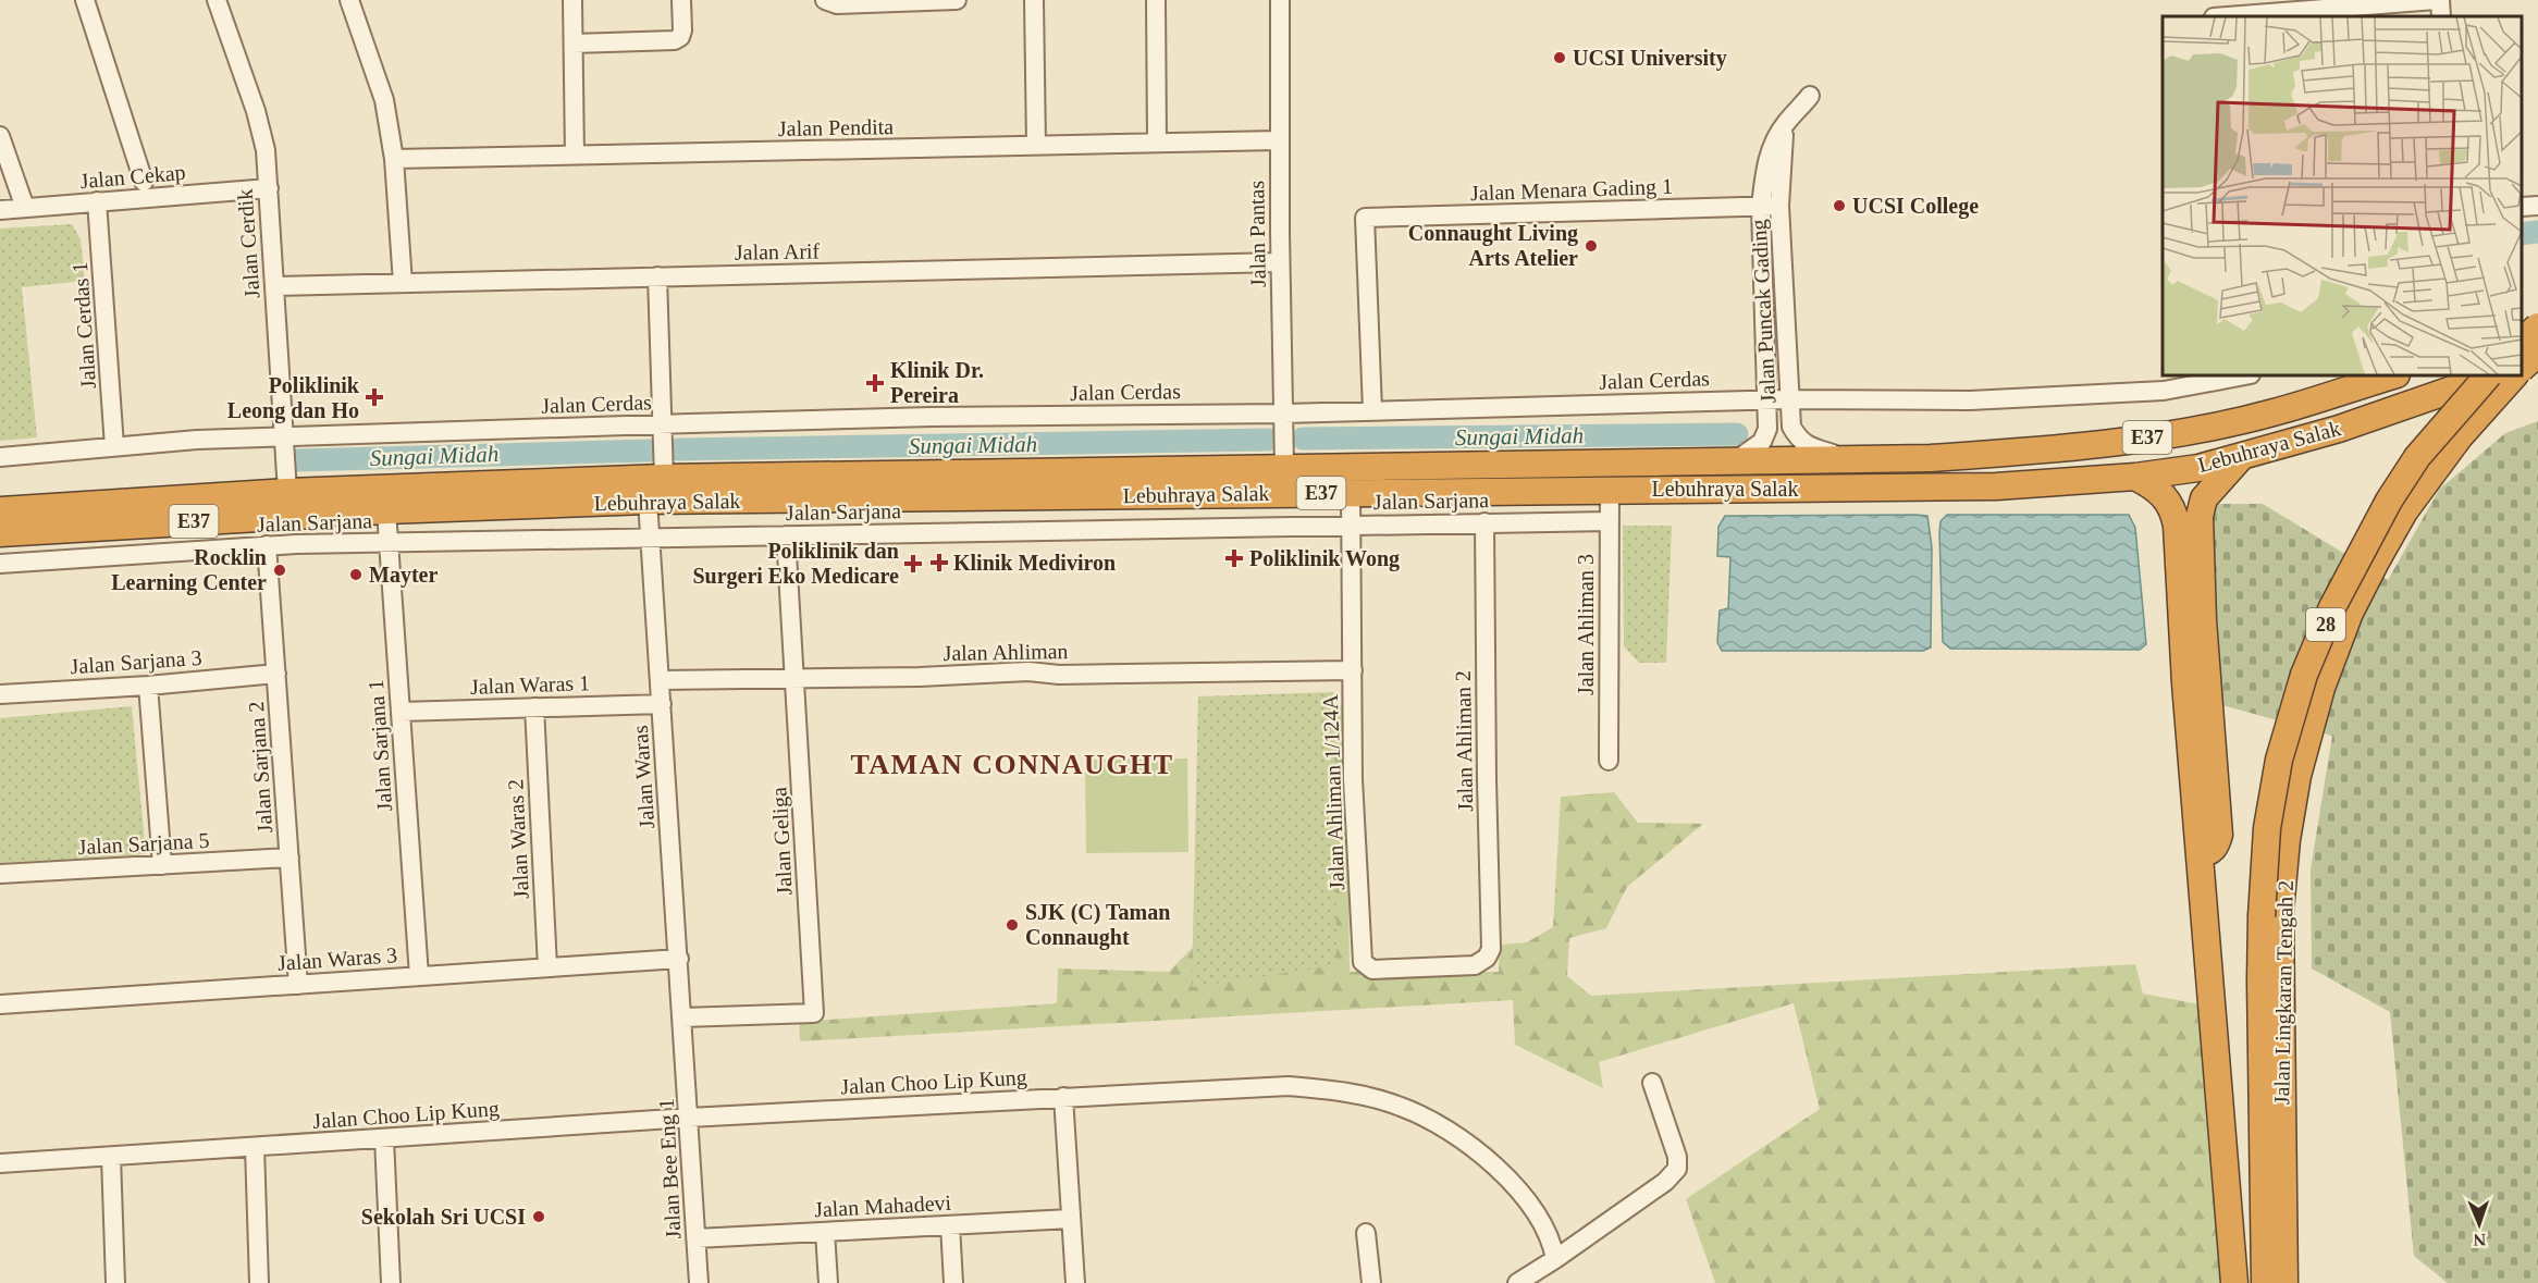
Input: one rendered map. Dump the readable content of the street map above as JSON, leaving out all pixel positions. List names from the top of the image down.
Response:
{
  "streets": {
    "highway": [
      "E37",
      "Lebuhraya Salak",
      "28",
      "Jalan Lingkaran Tengah 2"
    ],
    "street": [
      "Jalan Pendita",
      "Jalan Cekap",
      "Jalan Menara Gading 1",
      "Jalan Pantas",
      "Jalan Cerdik",
      "Jalan Arif",
      "Jalan Puncak Gading",
      "Jalan Cerdas 1",
      "Jalan Cerdas",
      "Jalan Sarjana",
      "Jalan Ahliman 3",
      "Jalan Ahliman",
      "Jalan Sarjana 3",
      "Jalan Waras 1",
      "Jalan Ahliman 2",
      "Jalan Sarjana 1",
      "Jalan Sarjana 2",
      "Jalan Waras",
      "Jalan Ahliman 1/124A",
      "Jalan Waras 2",
      "Jalan Geliga",
      "Jalan Sarjana 5",
      "Jalan Waras 3",
      "Jalan Choo Lip Kung",
      "Jalan Bee Eng 1",
      "Jalan Mahadevi"
    ]
  },
  "crossings": [
    ["Jalan Pendita", "Jalan Pantas"],
    ["Jalan Cekap", "Jalan Cerdik"],
    ["Jalan Cekap", "Jalan Cerdas 1"],
    ["Jalan Menara Gading 1", "Jalan Puncak Gading"],
    ["Jalan Menara Gading 1", "Jalan Cerdas"],
    ["Jalan Pantas", "Jalan Arif"],
    ["Jalan Pantas", "Jalan Cerdas"],
    ["Jalan Pantas", "Lebuhraya Salak"],
    ["Jalan Cerdik", "Jalan Arif"],
    ["Jalan Cerdik", "Jalan Cerdas"],
    ["Jalan Cerdik", "Lebuhraya Salak"],
    ["Jalan Puncak Gading", "Jalan Cerdas"],
    ["Jalan Puncak Gading", "Lebuhraya Salak"],
    ["Jalan Cerdas 1", "Jalan Cerdas"],
    ["Lebuhraya Salak", "Jalan Ahliman 3"],
    ["Lebuhraya Salak", "Jalan Sarjana 1"],
    ["Lebuhraya Salak", "Jalan Waras"],
    ["Lebuhraya Salak", "Jalan Ahliman 1/124A"],
    ["Jalan Sarjana", "Jalan Ahliman 3"],
    ["Jalan Sarjana", "Jalan Ahliman 2"],
    ["Jalan Sarjana", "Jalan Sarjana 1"],
    ["Jalan Sarjana", "Jalan Sarjana 2"],
    ["Jalan Sarjana", "Jalan Waras"],
    ["Jalan Sarjana", "Jalan Ahliman 1/124A"],
    ["Jalan Sarjana", "Jalan Geliga"],
    ["Jalan Ahliman", "Jalan Waras"],
    ["Jalan Ahliman", "Jalan Ahliman 1/124A"],
    ["Jalan Ahliman", "Jalan Geliga"],
    ["Jalan Sarjana 3", "Jalan Sarjana 2"],
    ["Jalan Waras 1", "Jalan Sarjana 1"],
    ["Jalan Waras 1", "Jalan Waras"],
    ["Jalan Waras 1", "Jalan Waras 2"],
    ["Jalan Ahliman 2", "Jalan Ahliman 1/124A"],
    ["Jalan Sarjana 1", "Jalan Waras 3"],
    ["Jalan Sarjana 2", "Jalan Sarjana 5"],
    ["Jalan Sarjana 2", "Jalan Waras 3"],
    ["Jalan Waras", "Jalan Geliga"],
    ["Jalan Waras", "Jalan Waras 3"],
    ["Jalan Waras", "Jalan Bee Eng 1"],
    ["Jalan Waras 2", "Jalan Waras 3"],
    ["Jalan Choo Lip Kung", "Jalan Bee Eng 1"],
    ["Jalan Bee Eng 1", "Jalan Mahadevi"]
  ],
  "districts": ["TAMAN CONNAUGHT"],
  "water": ["Sungai Midah"],
  "places": {
    "other": [
      "UCSI University",
      "UCSI College",
      "Connaught Living Arts Atelier",
      "Rocklin Learning Center",
      "Mayter",
      "SJK (C) Taman Connaught",
      "Sekolah Sri UCSI"
    ],
    "health": [
      "Klinik Dr. Pereira",
      "Poliklinik Leong dan Ho",
      "Poliklinik Wong",
      "Klinik Mediviron",
      "Poliklinik dan Surgeri Eko Medicare"
    ]
  },
  "north": "bottom"
}
